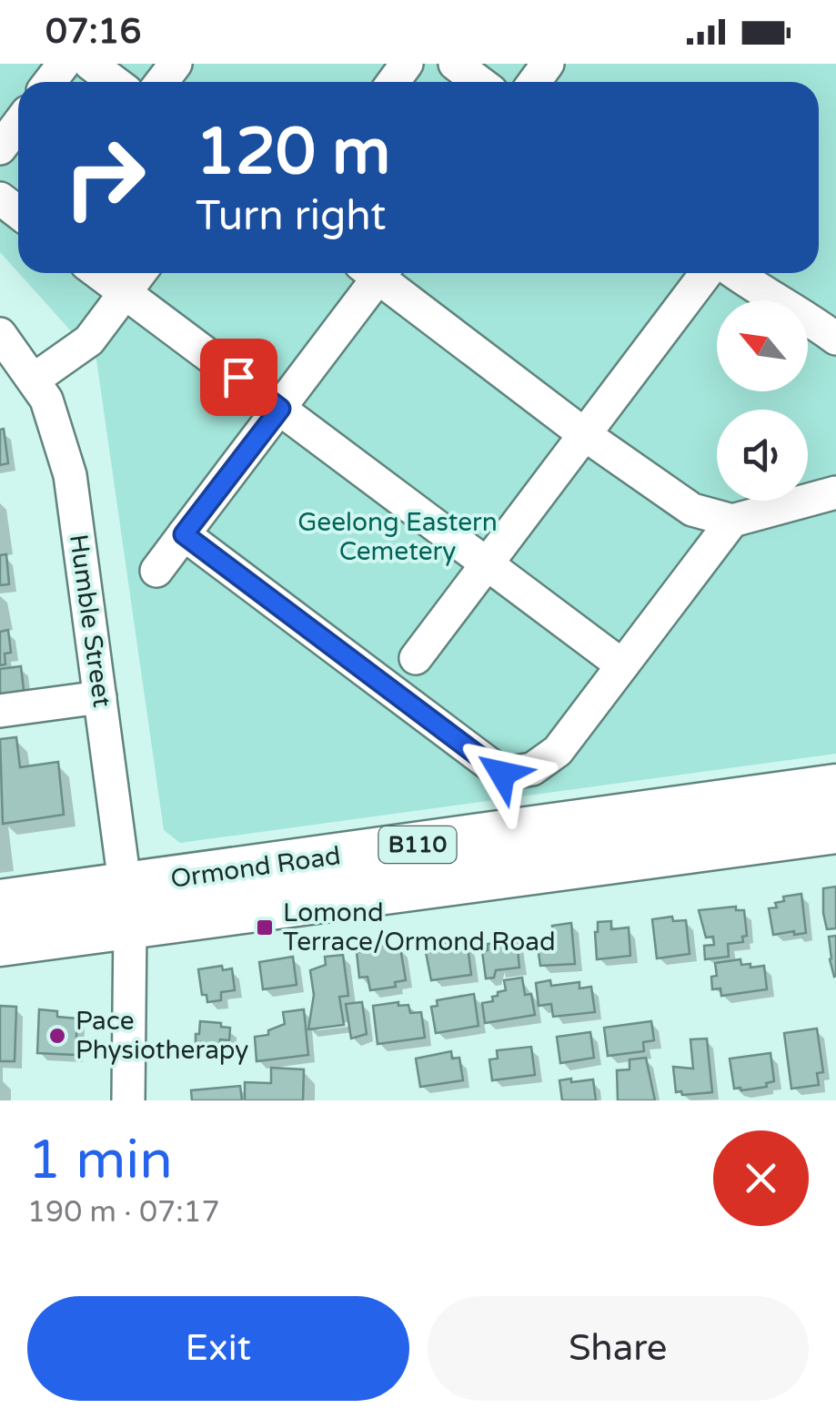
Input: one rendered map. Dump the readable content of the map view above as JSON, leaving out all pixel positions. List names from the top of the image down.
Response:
{
  "streets": {
    "highway": ["B110", "Ormond Road"],
    "street": ["Humble Street"]
  },
  "crossings": [
    ["Humble Street", "Ormond Road"]
  ],
  "parks": ["Geelong Eastern Cemetery"],
  "places": {
    "transit": ["Lomond Terrace/Ormond Road"],
    "other": ["Pace Physiotherapy"]
  },
  "north": "top left",
  "page": {
    "status": "07:16",
    "turn": ["120 m", "Turn right"],
    "heading": ["1 min", "190 m · 07:17"],
    "buttons": ["Exit", "Share"]
  }
}
